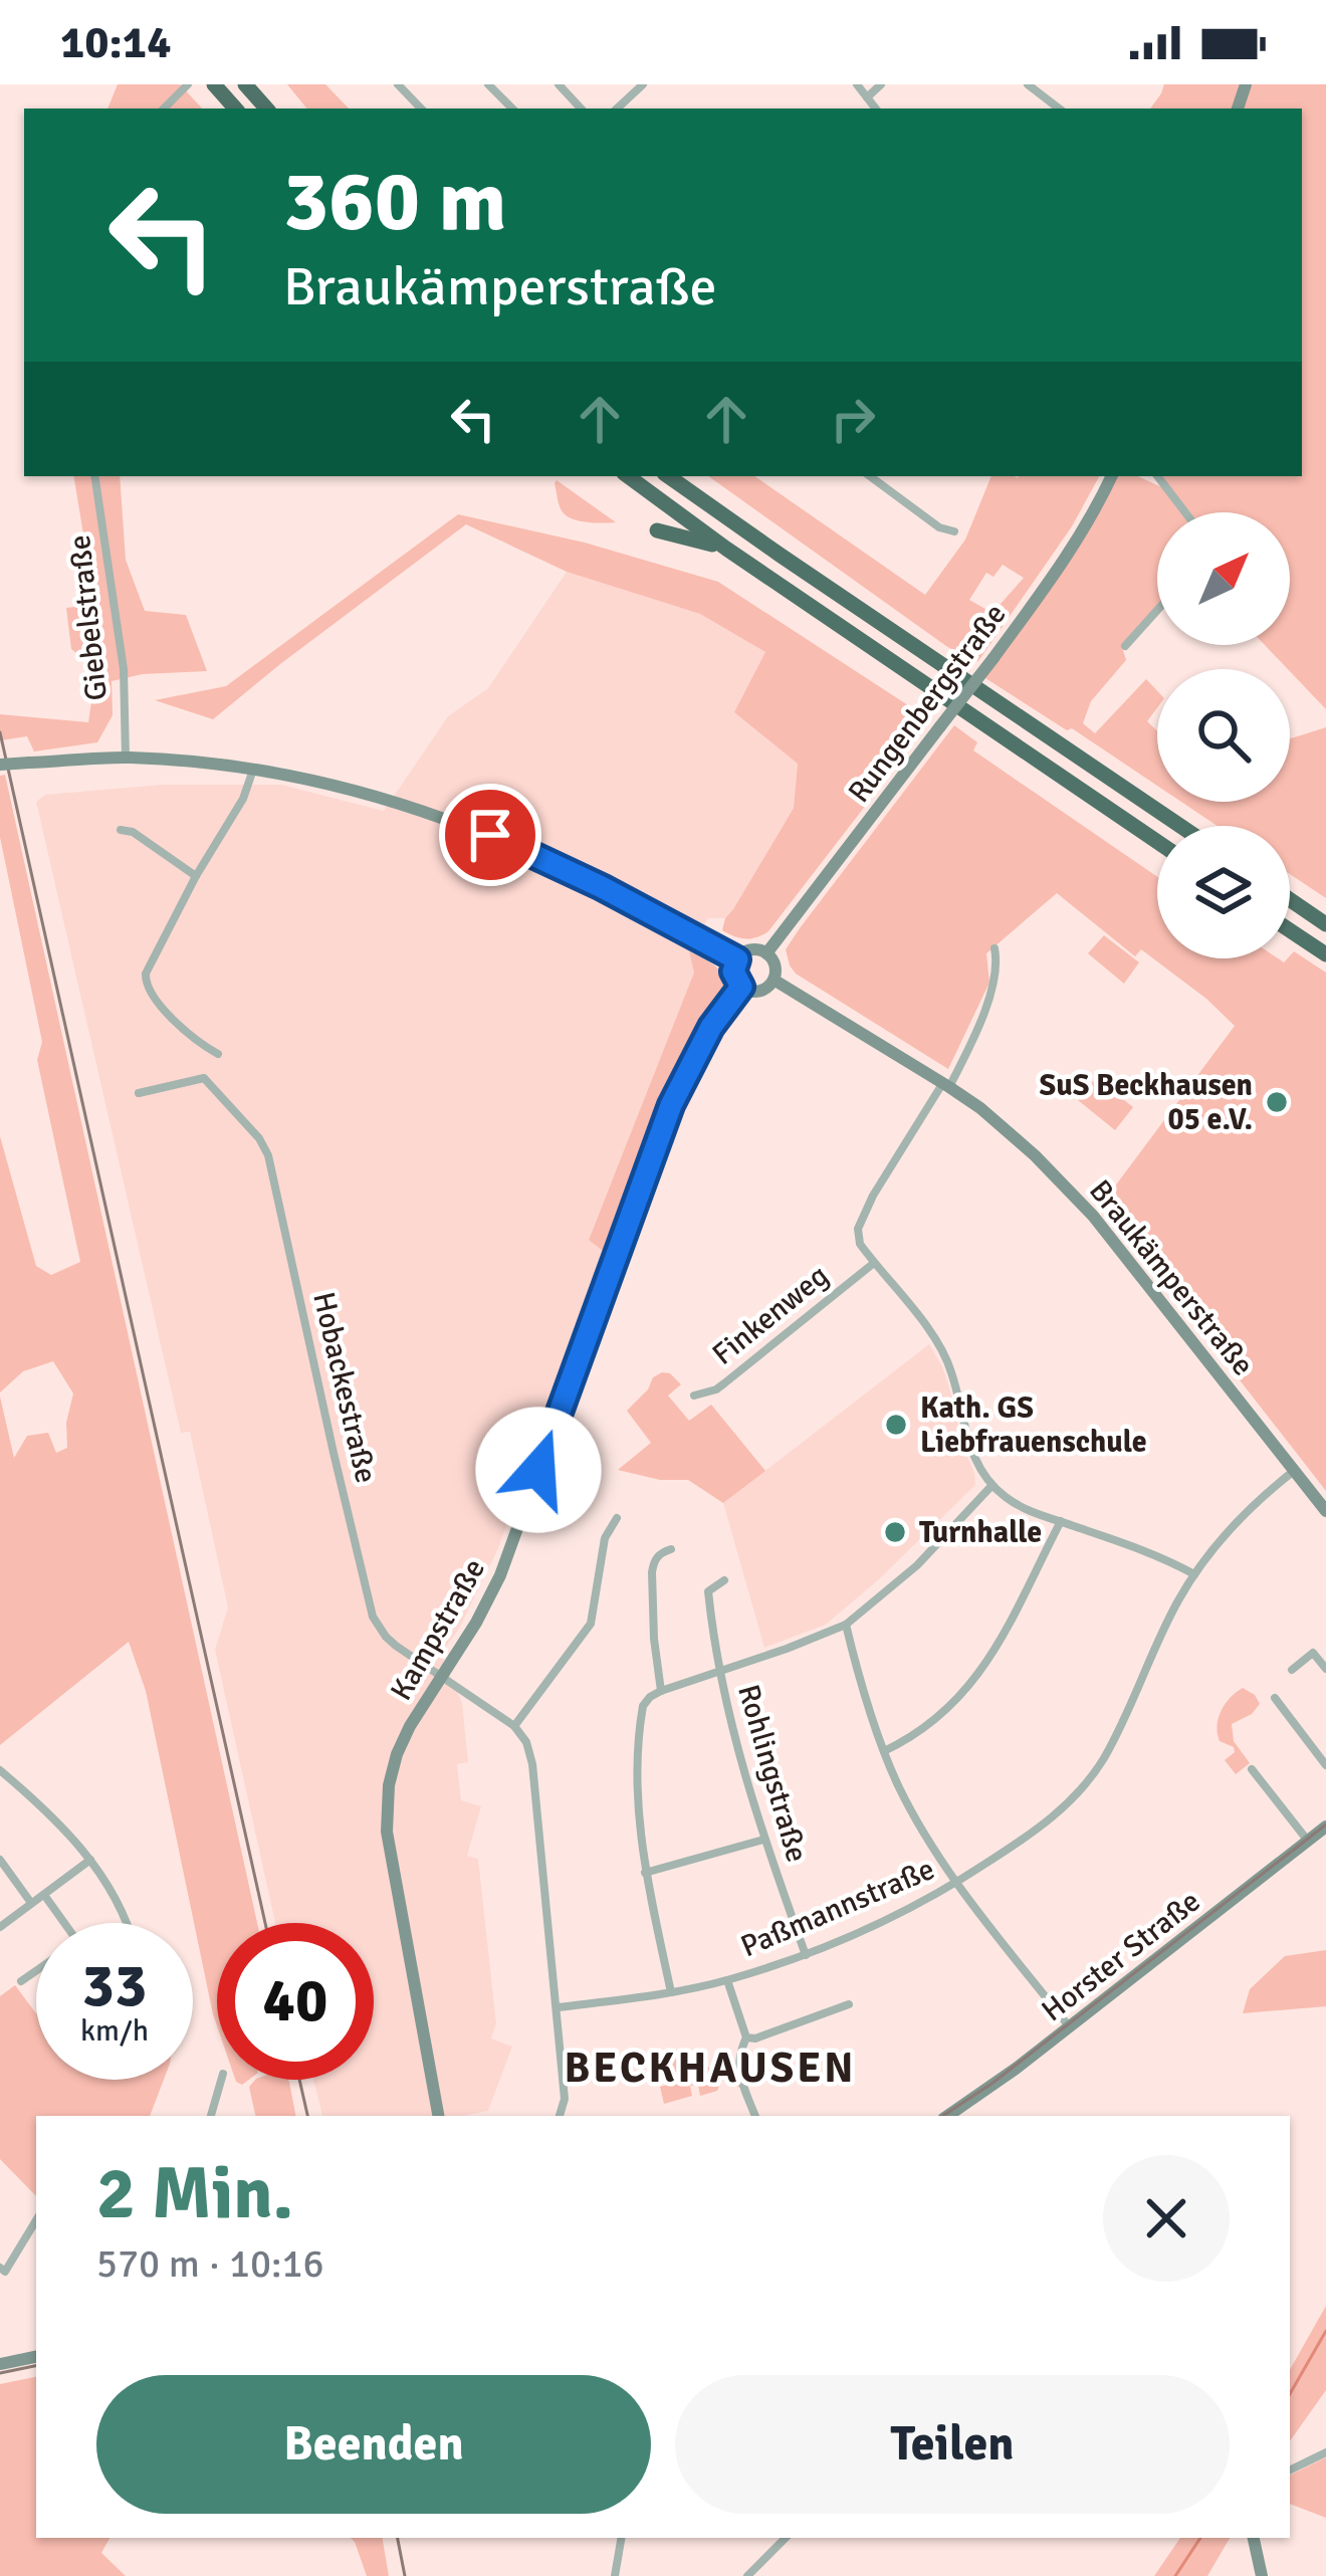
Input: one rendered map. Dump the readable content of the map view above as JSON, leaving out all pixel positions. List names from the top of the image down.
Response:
{
  "streets": {
    "street": [
      "Giebelstraße",
      "Rungenbergstraße",
      "Braukämperstraße",
      "Finkenweg",
      "Hobackestraße",
      "Kampstraße",
      "Rohlingstraße",
      "Paßmannstraße",
      "Horster Straße"
    ]
  },
  "crossings": [
    ["Rungenbergstraße", "Braukämperstraße"],
    ["Rungenbergstraße", "Kampstraße"],
    ["Braukämperstraße", "Kampstraße"],
    ["Braukämperstraße", "Paßmannstraße"],
    ["Hobackestraße", "Kampstraße"],
    ["Rohlingstraße", "Paßmannstraße"]
  ],
  "districts": ["BECKHAUSEN"],
  "places": ["SuS Beckhausen 05 e.V.", "Kath. GS Liebfrauenschule", "Turnhalle"],
  "north": "top right",
  "page": {
    "status": "10:14",
    "turn": ["360 m", "Braukämperstraße"],
    "speed": "33 km/h",
    "limit": "40",
    "heading": ["2 Min.", "570 m · 10:16"],
    "buttons": ["Beenden", "Teilen"]
  }
}
